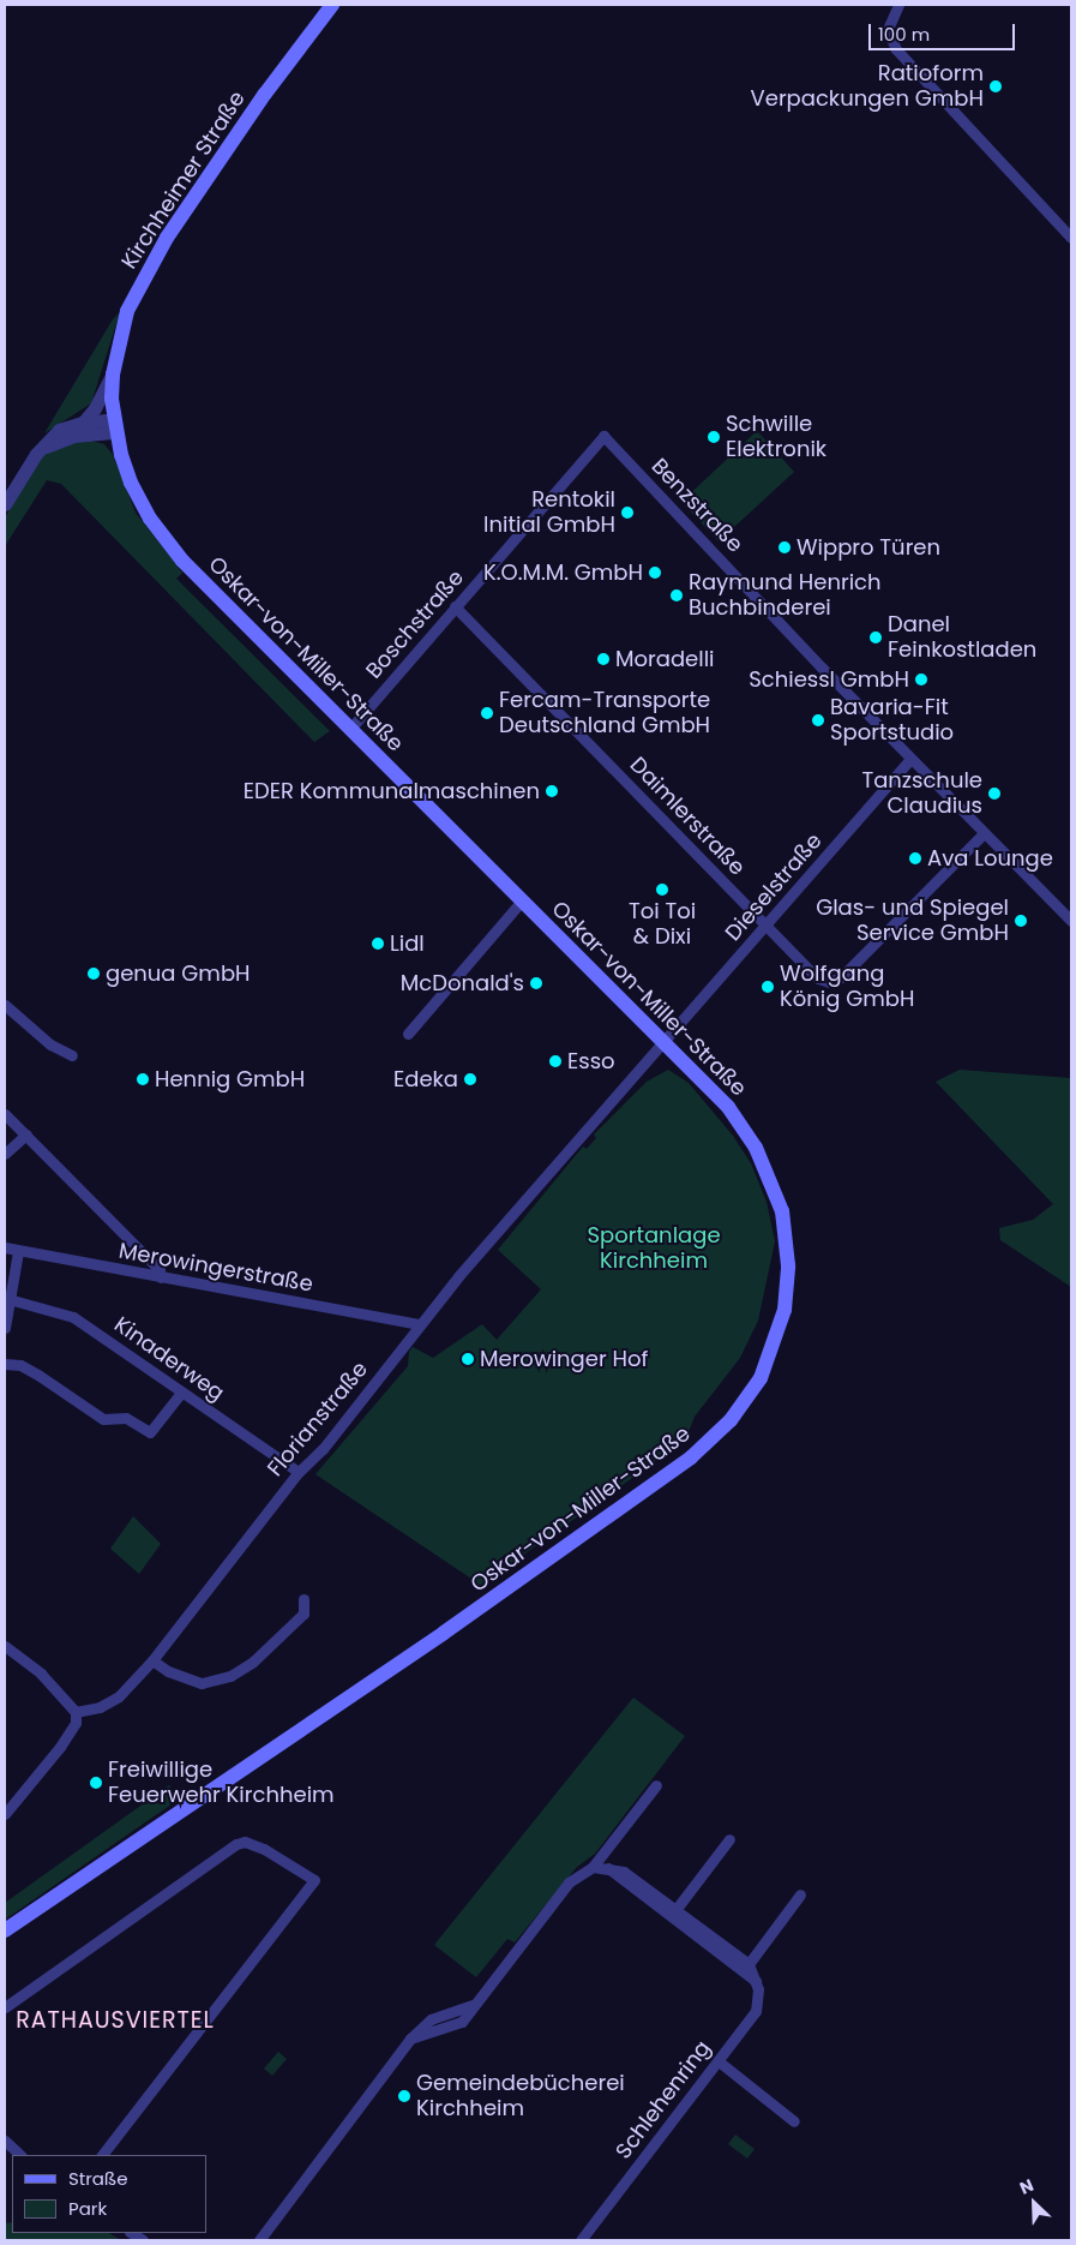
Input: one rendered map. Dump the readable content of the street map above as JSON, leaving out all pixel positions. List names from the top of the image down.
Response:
{
  "streets": {
    "main road": ["Kirchheimer Straße", "Oskar-von-Miller-Straße"],
    "street": [
      "Benzstraße",
      "Boschstraße",
      "Daimlerstraße",
      "Dieselstraße",
      "Merowingerstraße",
      "Kinaderweg",
      "Florianstraße",
      "Schlehenring"
    ]
  },
  "crossings": [
    ["Kirchheimer Straße", "Oskar-von-Miller-Straße"],
    ["Benzstraße", "Boschstraße"],
    ["Benzstraße", "Daimlerstraße"],
    ["Benzstraße", "Dieselstraße"],
    ["Boschstraße", "Oskar-von-Miller-Straße"],
    ["Boschstraße", "Daimlerstraße"],
    ["Oskar-von-Miller-Straße", "Dieselstraße"],
    ["Oskar-von-Miller-Straße", "Florianstraße"],
    ["Daimlerstraße", "Dieselstraße"],
    ["Dieselstraße", "Florianstraße"],
    ["Merowingerstraße", "Florianstraße"],
    ["Kinaderweg", "Florianstraße"]
  ],
  "districts": ["RATHAUSVIERTEL"],
  "parks": ["Sportanlage Kirchheim"],
  "places": [
    "Ratioform Verpackungen GmbH",
    "Schwille Elektronik",
    "Rentokil Initial GmbH",
    "Wippro Türen",
    "K.O.M.M. GmbH",
    "Raymund Henrich Buchbinderei",
    "Danel Feinkostladen",
    "Moradelli",
    "Schiessl GmbH",
    "Fercam-Transporte Deutschland GmbH",
    "Bavaria-Fit Sportstudio",
    "EDER Kommunalmaschinen",
    "Tanzschule Claudius",
    "Ava Lounge",
    "Toi Toi & Dixi",
    "Glas- und Spiegel Service GmbH",
    "Lidl",
    "genua GmbH",
    "McDonald's",
    "Wolfgang König GmbH",
    "Esso",
    "Hennig GmbH",
    "Edeka",
    "Merowinger Hof",
    "Freiwillige Feuerwehr Kirchheim",
    "Gemeindebücherei Kirchheim"
  ],
  "legend": ["Straße", "Park"],
  "scale_bar": "100 m",
  "north": "top left"
}
